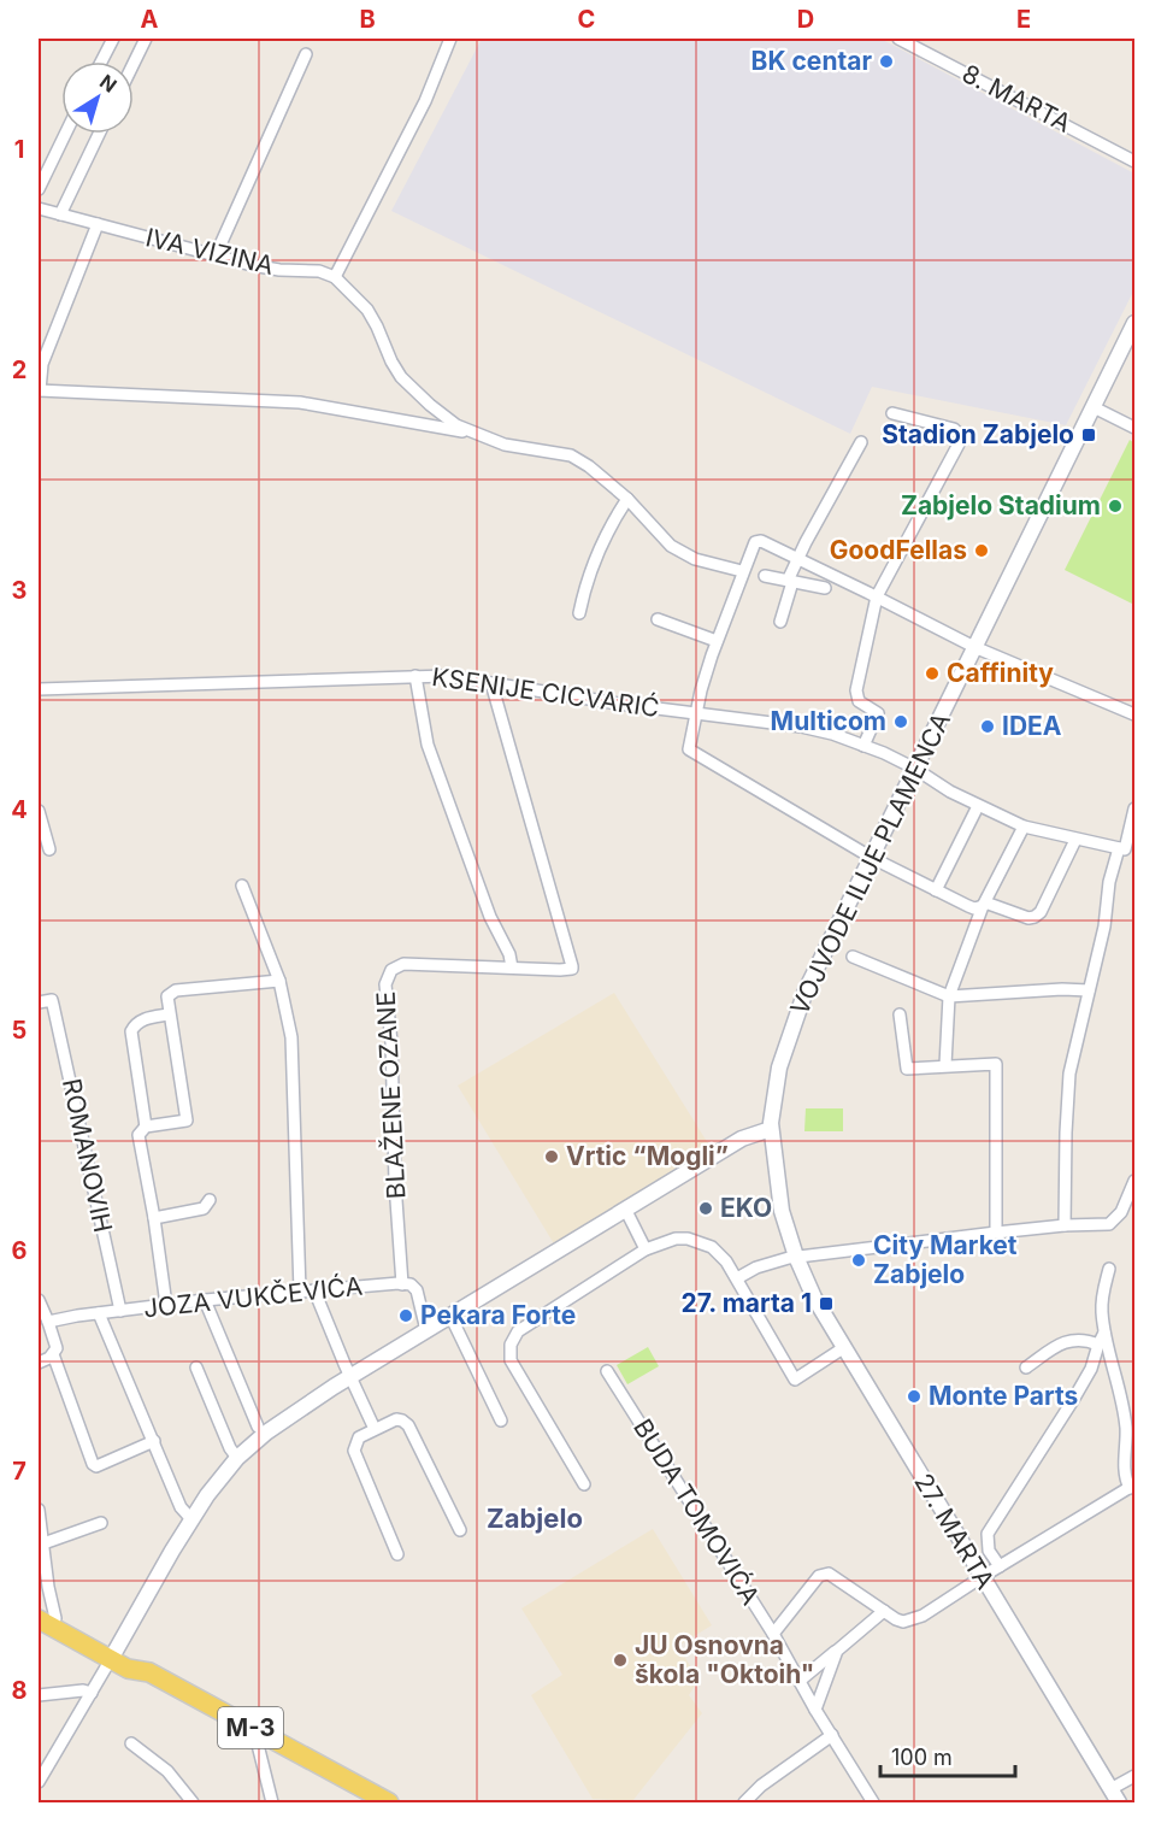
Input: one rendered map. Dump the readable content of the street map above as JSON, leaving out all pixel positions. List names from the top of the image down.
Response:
{
  "streets": {
    "main road": ["M-3"],
    "street": [
      "8. MARTA",
      "IVA VIZINA",
      "KSENIJE CICVARIĆ",
      "VOJVODE ILIJE PLAMENCA",
      "BLAŽENE OZANE",
      "ROMANOVIH",
      "JOZA VUKČEVIĆA",
      "BUDA TOMOVIĆA",
      "27. MARTA"
    ]
  },
  "crossings": [
    ["KSENIJE CICVARIĆ", "VOJVODE ILIJE PLAMENCA"],
    ["KSENIJE CICVARIĆ", "BLAŽENE OZANE"],
    ["VOJVODE ILIJE PLAMENCA", "27. MARTA"],
    ["BLAŽENE OZANE", "JOZA VUKČEVIĆA"],
    ["ROMANOVIH", "JOZA VUKČEVIĆA"]
  ],
  "districts": ["Zabjelo"],
  "places": {
    "other": [
      "BK centar",
      "Zabjelo Stadium",
      "GoodFellas",
      "Caffinity",
      "Multicom",
      "IDEA",
      "Vrtic “Mogli”",
      "EKO",
      "City Market Zabjelo",
      "Pekara Forte",
      "Monte Parts",
      "JU Osnovna škola \"Oktoih\""
    ],
    "transit": ["Stadion Zabjelo", "27. marta 1"]
  },
  "scale_bar": "100 m",
  "north": "top right",
  "grid": {
    "columns": [
      "A",
      "B",
      "C",
      "D",
      "E"
    ],
    "rows": [
      "1",
      "2",
      "3",
      "4",
      "5",
      "6",
      "7",
      "8"
    ]
  }
}
